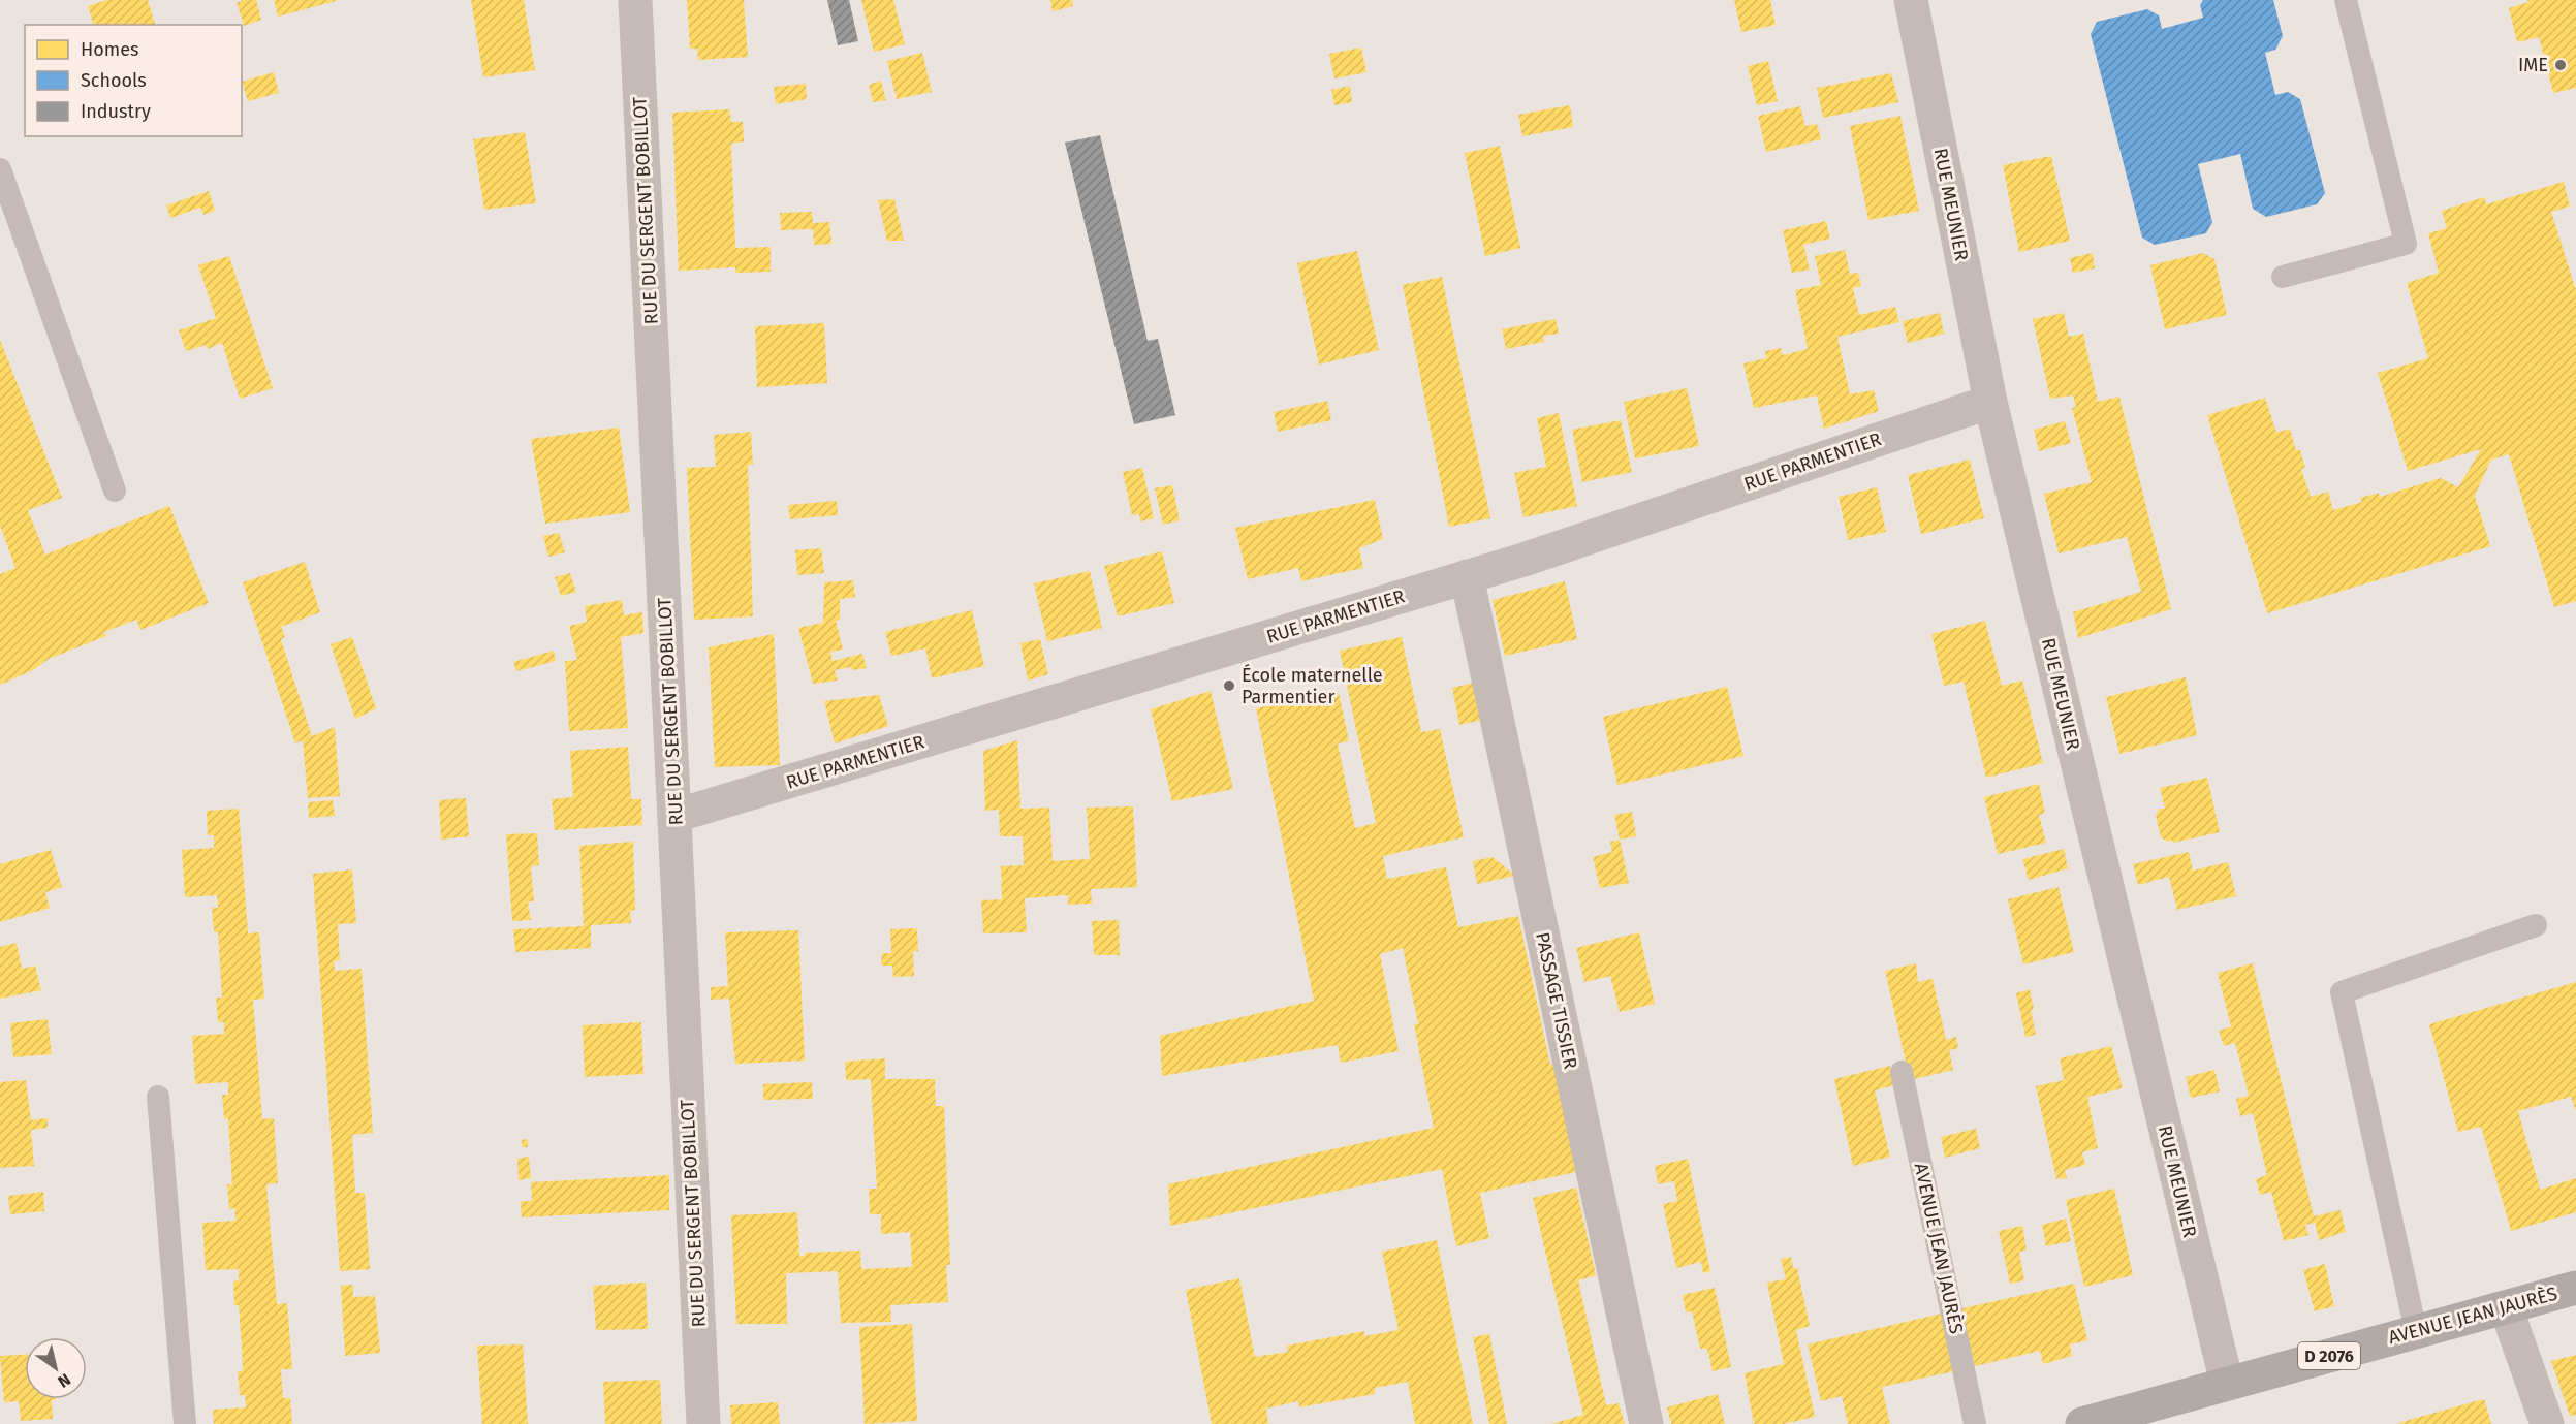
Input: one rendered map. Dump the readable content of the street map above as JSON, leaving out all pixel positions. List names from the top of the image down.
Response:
{
  "streets": {
    "main road": ["AVENUE JEAN JAURÈS", "D 2076"],
    "street": [
      "RUE MEUNIER",
      "RUE DU SERGENT BOBILLOT",
      "RUE PARMENTIER",
      "PASSAGE TISSIER"
    ]
  },
  "crossings": [
    ["RUE MEUNIER", "RUE PARMENTIER"],
    ["RUE MEUNIER", "AVENUE JEAN JAURÈS"],
    ["RUE DU SERGENT BOBILLOT", "RUE PARMENTIER"],
    ["RUE PARMENTIER", "PASSAGE TISSIER"]
  ],
  "places": ["IME", "École maternelle Parmentier"],
  "legend": ["Homes", "Schools", "Industry"],
  "north": "bottom right"
}
